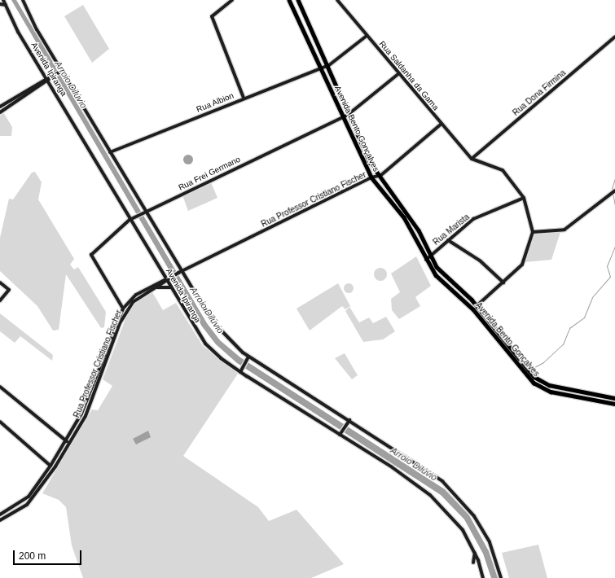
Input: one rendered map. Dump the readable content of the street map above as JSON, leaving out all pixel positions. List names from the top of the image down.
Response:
{
  "streets": {
    "main road": [
      "Avenida Ipiranga",
      "Rua Saldanha da Gama",
      "Rua Dona Firmina",
      "Rua Albion",
      "Avenida Bento Gonçalves",
      "Rua Frei Germano",
      "Rua Professor Cristiano Fischer",
      "Rua Marista"
    ]
  },
  "crossings": [
    ["Avenida Ipiranga", "Rua Albion"],
    ["Avenida Ipiranga", "Rua Frei Germano"],
    ["Avenida Ipiranga", "Rua Professor Cristiano Fischer"],
    ["Rua Saldanha da Gama", "Rua Dona Firmina"],
    ["Rua Albion", "Avenida Bento Gonçalves"],
    ["Avenida Bento Gonçalves", "Rua Frei Germano"],
    ["Avenida Bento Gonçalves", "Rua Professor Cristiano Fischer"],
    ["Avenida Bento Gonçalves", "Rua Marista"],
    ["Rua Frei Germano", "Rua Professor Cristiano Fischer"]
  ],
  "water": ["Arroio Dilúvio"],
  "scale_bar": "200 m"
}
